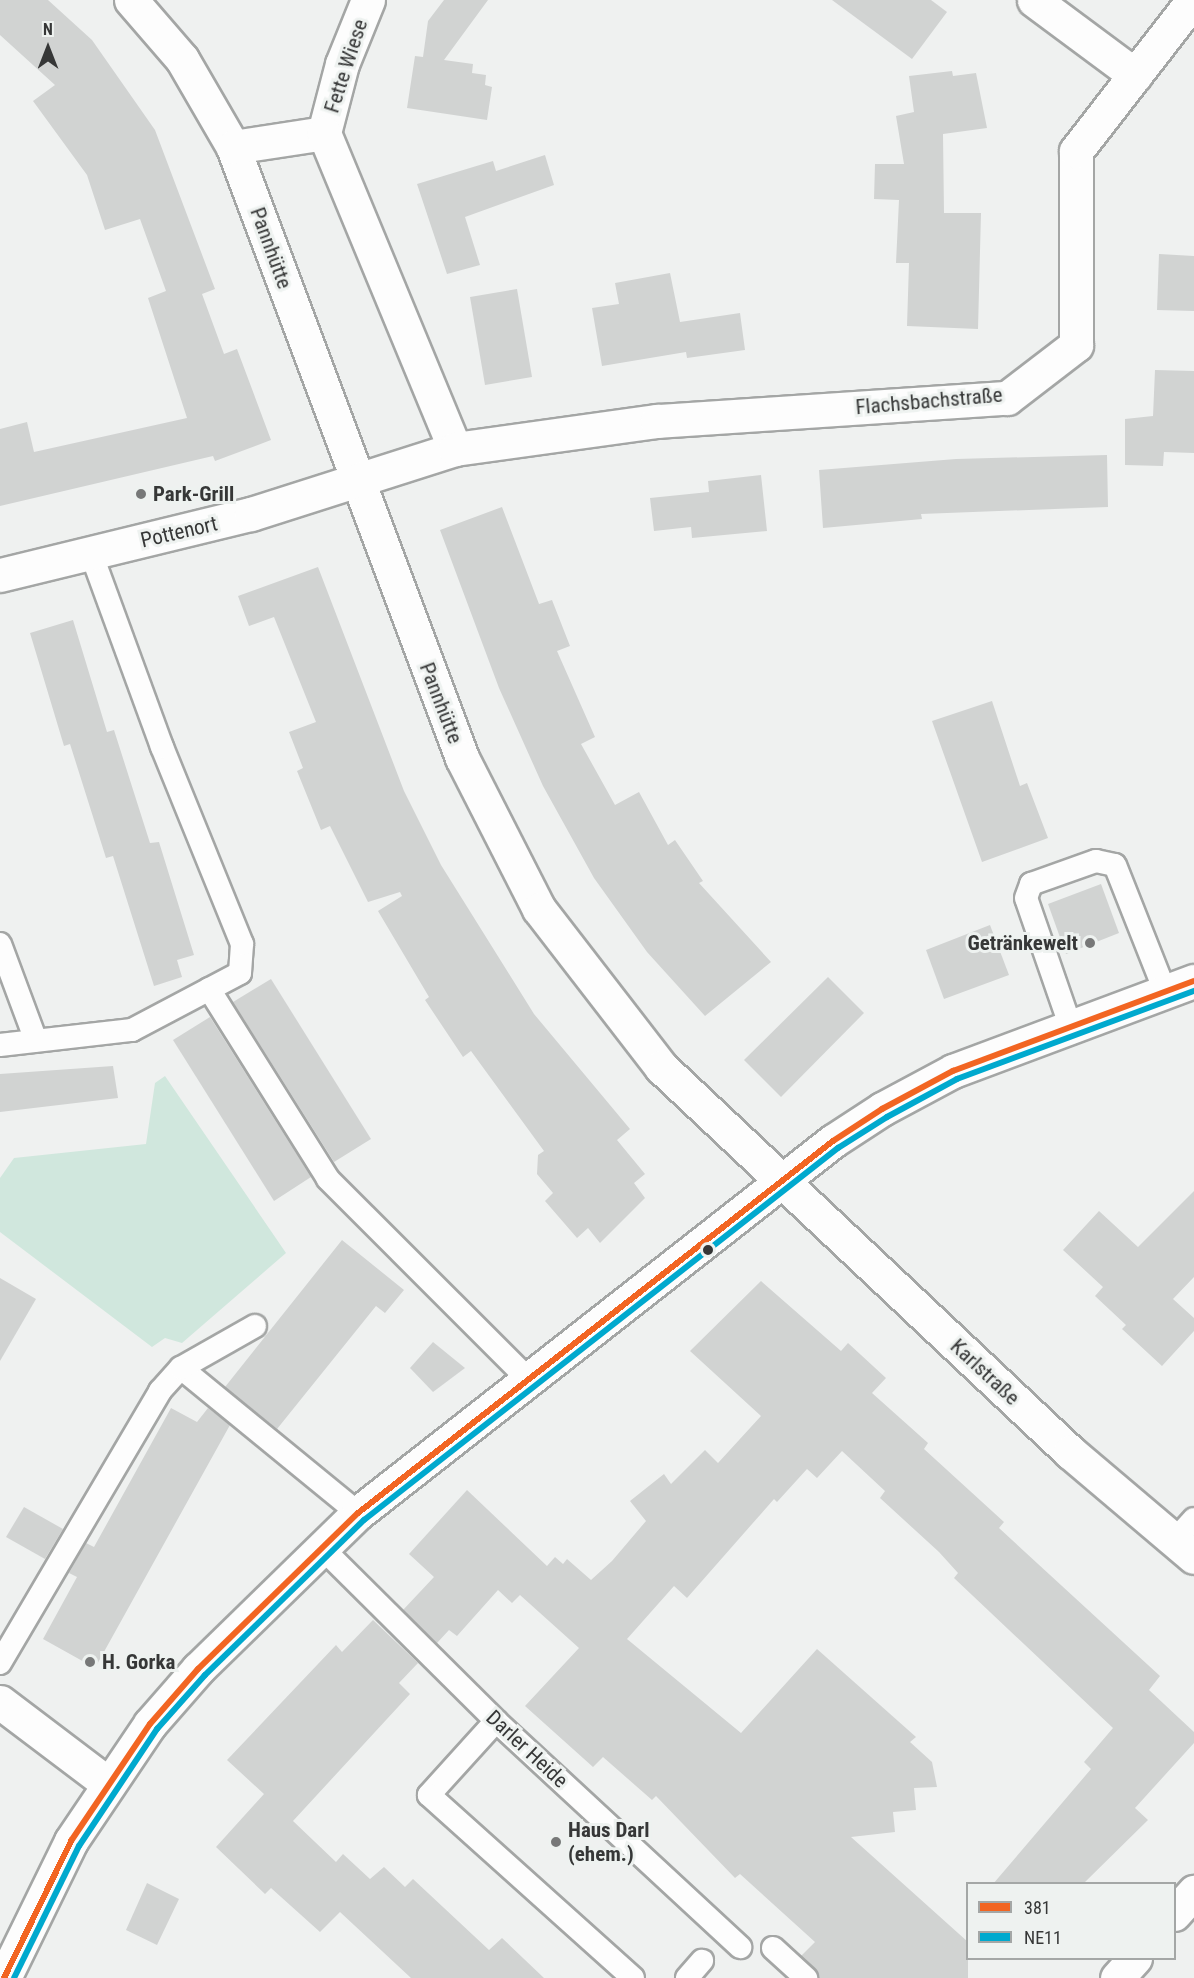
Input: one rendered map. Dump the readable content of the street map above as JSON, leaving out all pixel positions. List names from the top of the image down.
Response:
{
  "streets": {
    "street": [
      "Fette Wiese",
      "Pannhütte",
      "Flachsbachstraße",
      "Pottenort",
      "Karlstraße"
    ],
    "lane": ["Darler Heide"]
  },
  "crossings": [
    ["Pannhütte", "Flachsbachstraße"],
    ["Pannhütte", "Pottenort"],
    ["Pannhütte", "Karlstraße"],
    ["Flachsbachstraße", "Pottenort"]
  ],
  "places": [
    "Park-Grill",
    "Getränkewelt",
    "H. Gorka",
    "Haus Darl (ehem.)"
  ],
  "lines": ["transit line 381", "transit line NE11"],
  "legend": ["381", "NE11"],
  "north": "top"
}
